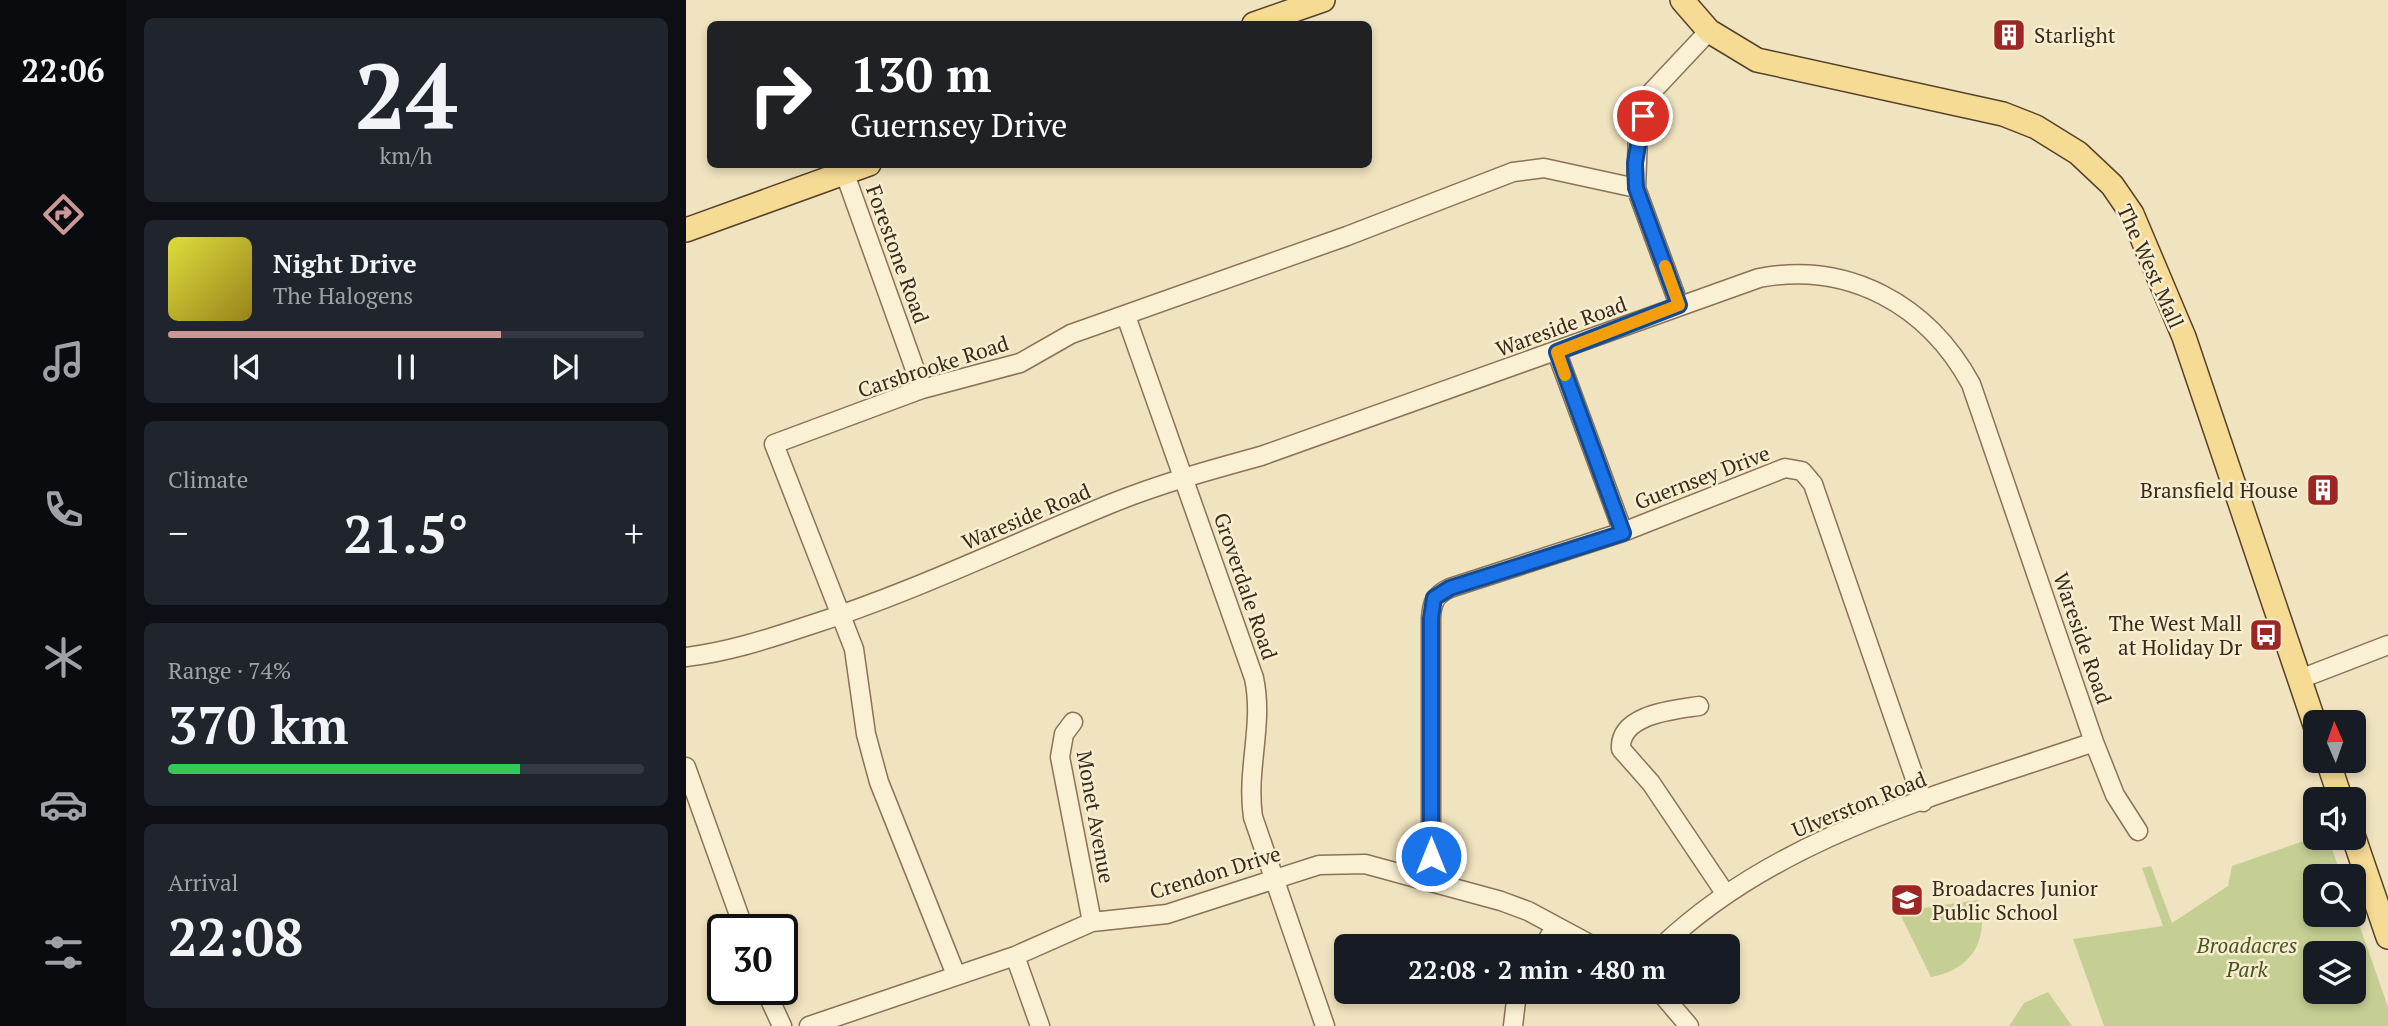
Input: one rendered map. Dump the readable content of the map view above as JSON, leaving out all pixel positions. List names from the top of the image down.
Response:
{
  "streets": {
    "main road": ["The West Mall"],
    "street": [
      "Forestone Road",
      "Wareside Road",
      "Carsbrooke Road",
      "Guernsey Drive",
      "Groverdale Road",
      "Ulverston Road",
      "Monet Avenue",
      "Crendon Drive"
    ]
  },
  "crossings": [
    ["Forestone Road", "Carsbrooke Road"],
    ["Wareside Road", "Carsbrooke Road"],
    ["Wareside Road", "Groverdale Road"],
    ["Wareside Road", "Ulverston Road"],
    ["Carsbrooke Road", "Groverdale Road"],
    ["Carsbrooke Road", "Crendon Drive"],
    ["Guernsey Drive", "Ulverston Road"],
    ["Guernsey Drive", "Crendon Drive"],
    ["Groverdale Road", "Crendon Drive"],
    ["Monet Avenue", "Crendon Drive"]
  ],
  "parks": ["Broadacres Park"],
  "places": {
    "building": ["Starlight", "Bransfield House"],
    "bus stop": ["The West Mall at Holiday Dr"],
    "school or university": ["Broadacres Junior Public School"]
  },
  "north": "top",
  "page": {
    "tabs": "22:06",
    "tile": [
      ["24", "km/h"],
      "Climate",
      ["Range · 74%", "370 km"],
      ["Arrival", "22:08"]
    ],
    "turn": ["130 m", "Guernsey Drive"],
    "song": ["Night Drive", "The Halogens"],
    "heat": ["−", "21.5°", "+"],
    "limit": "30",
    "trip": "22:08 · 2 min · 480 m"
  }
}
